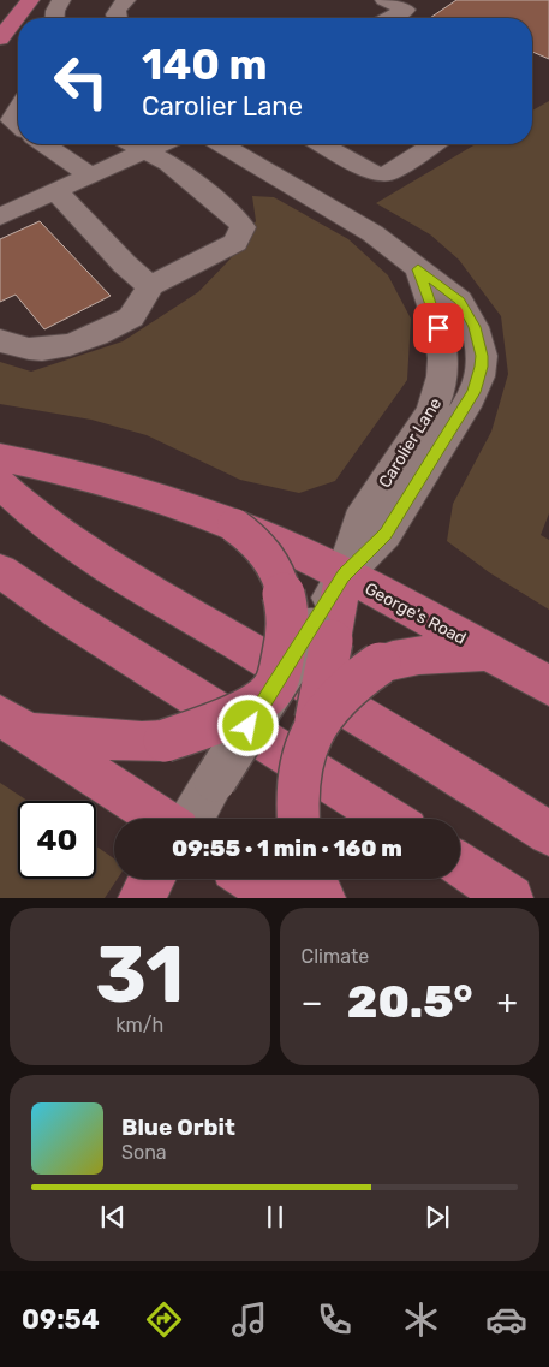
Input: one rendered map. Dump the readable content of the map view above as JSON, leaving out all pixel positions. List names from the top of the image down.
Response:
{
  "streets": {
    "highway": ["George's Road"],
    "street": ["Carolier Lane"]
  },
  "crossings": [
    ["Carolier Lane", "George's Road"]
  ],
  "page": {
    "turn": ["140 m", "Carolier Lane"],
    "limit": "40",
    "trip": "09:55 · 1 min · 160 m",
    "tile": [
      ["31", "km/h"],
      "Climate"
    ],
    "heat": ["−", "20.5°", "+"],
    "song": ["Blue Orbit", "Sona"],
    "tabs": "09:54"
  }
}
